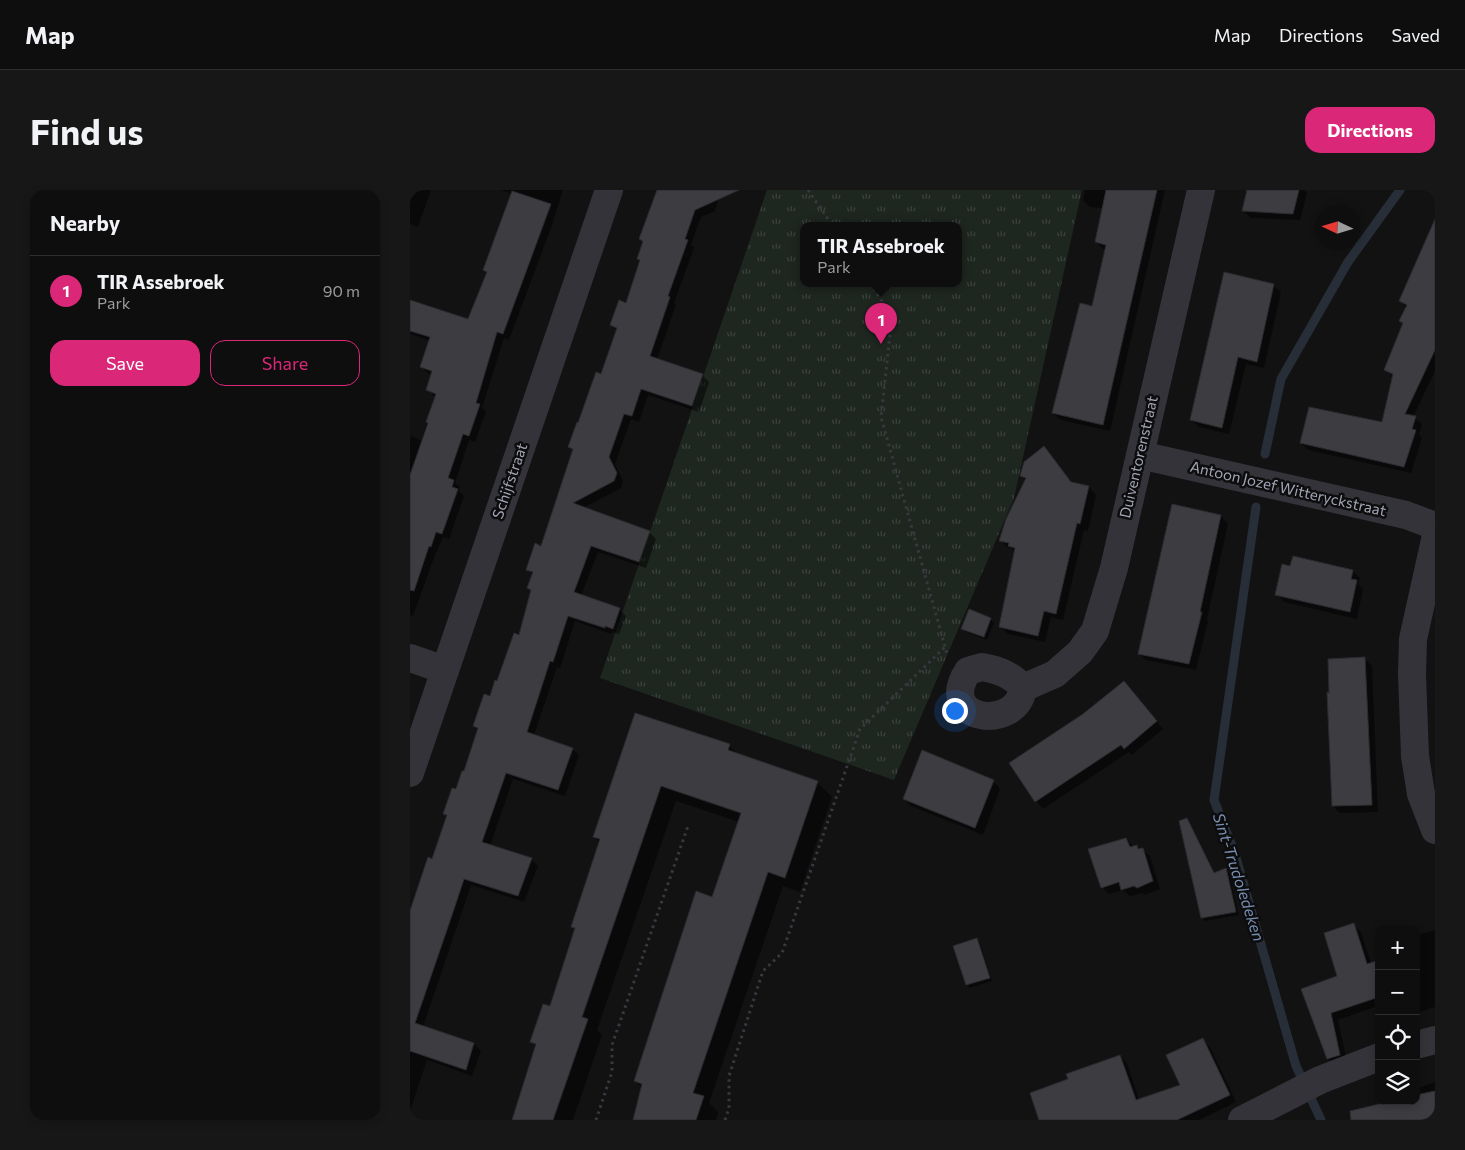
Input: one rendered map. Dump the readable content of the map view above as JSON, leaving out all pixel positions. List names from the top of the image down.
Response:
{
  "streets": {
    "street": ["Duiventorenstraat", "Schijfstraat", "Antoon Jozef Witteryckstraat"]
  },
  "crossings": [
    ["Duiventorenstraat", "Antoon Jozef Witteryckstraat"]
  ],
  "water": ["Sint-Trudoledeken"],
  "north": "left",
  "page": {
    "header": "Map",
    "nav": ["Map", "Directions", "Saved"],
    "buttons": [
      "Directions",
      ["Save", "Share"]
    ],
    "title": "Find us",
    "heading": "Nearby",
    "popup": ["TIR Assebroek", "Park"],
    "list": [
      {
        "mark": "1",
        "name": "TIR Assebroek",
        "note": "Park",
        "value": "90 m"
      }
    ],
    "pins": "1",
    "map_buttons": ["+", "−"]
  }
}
